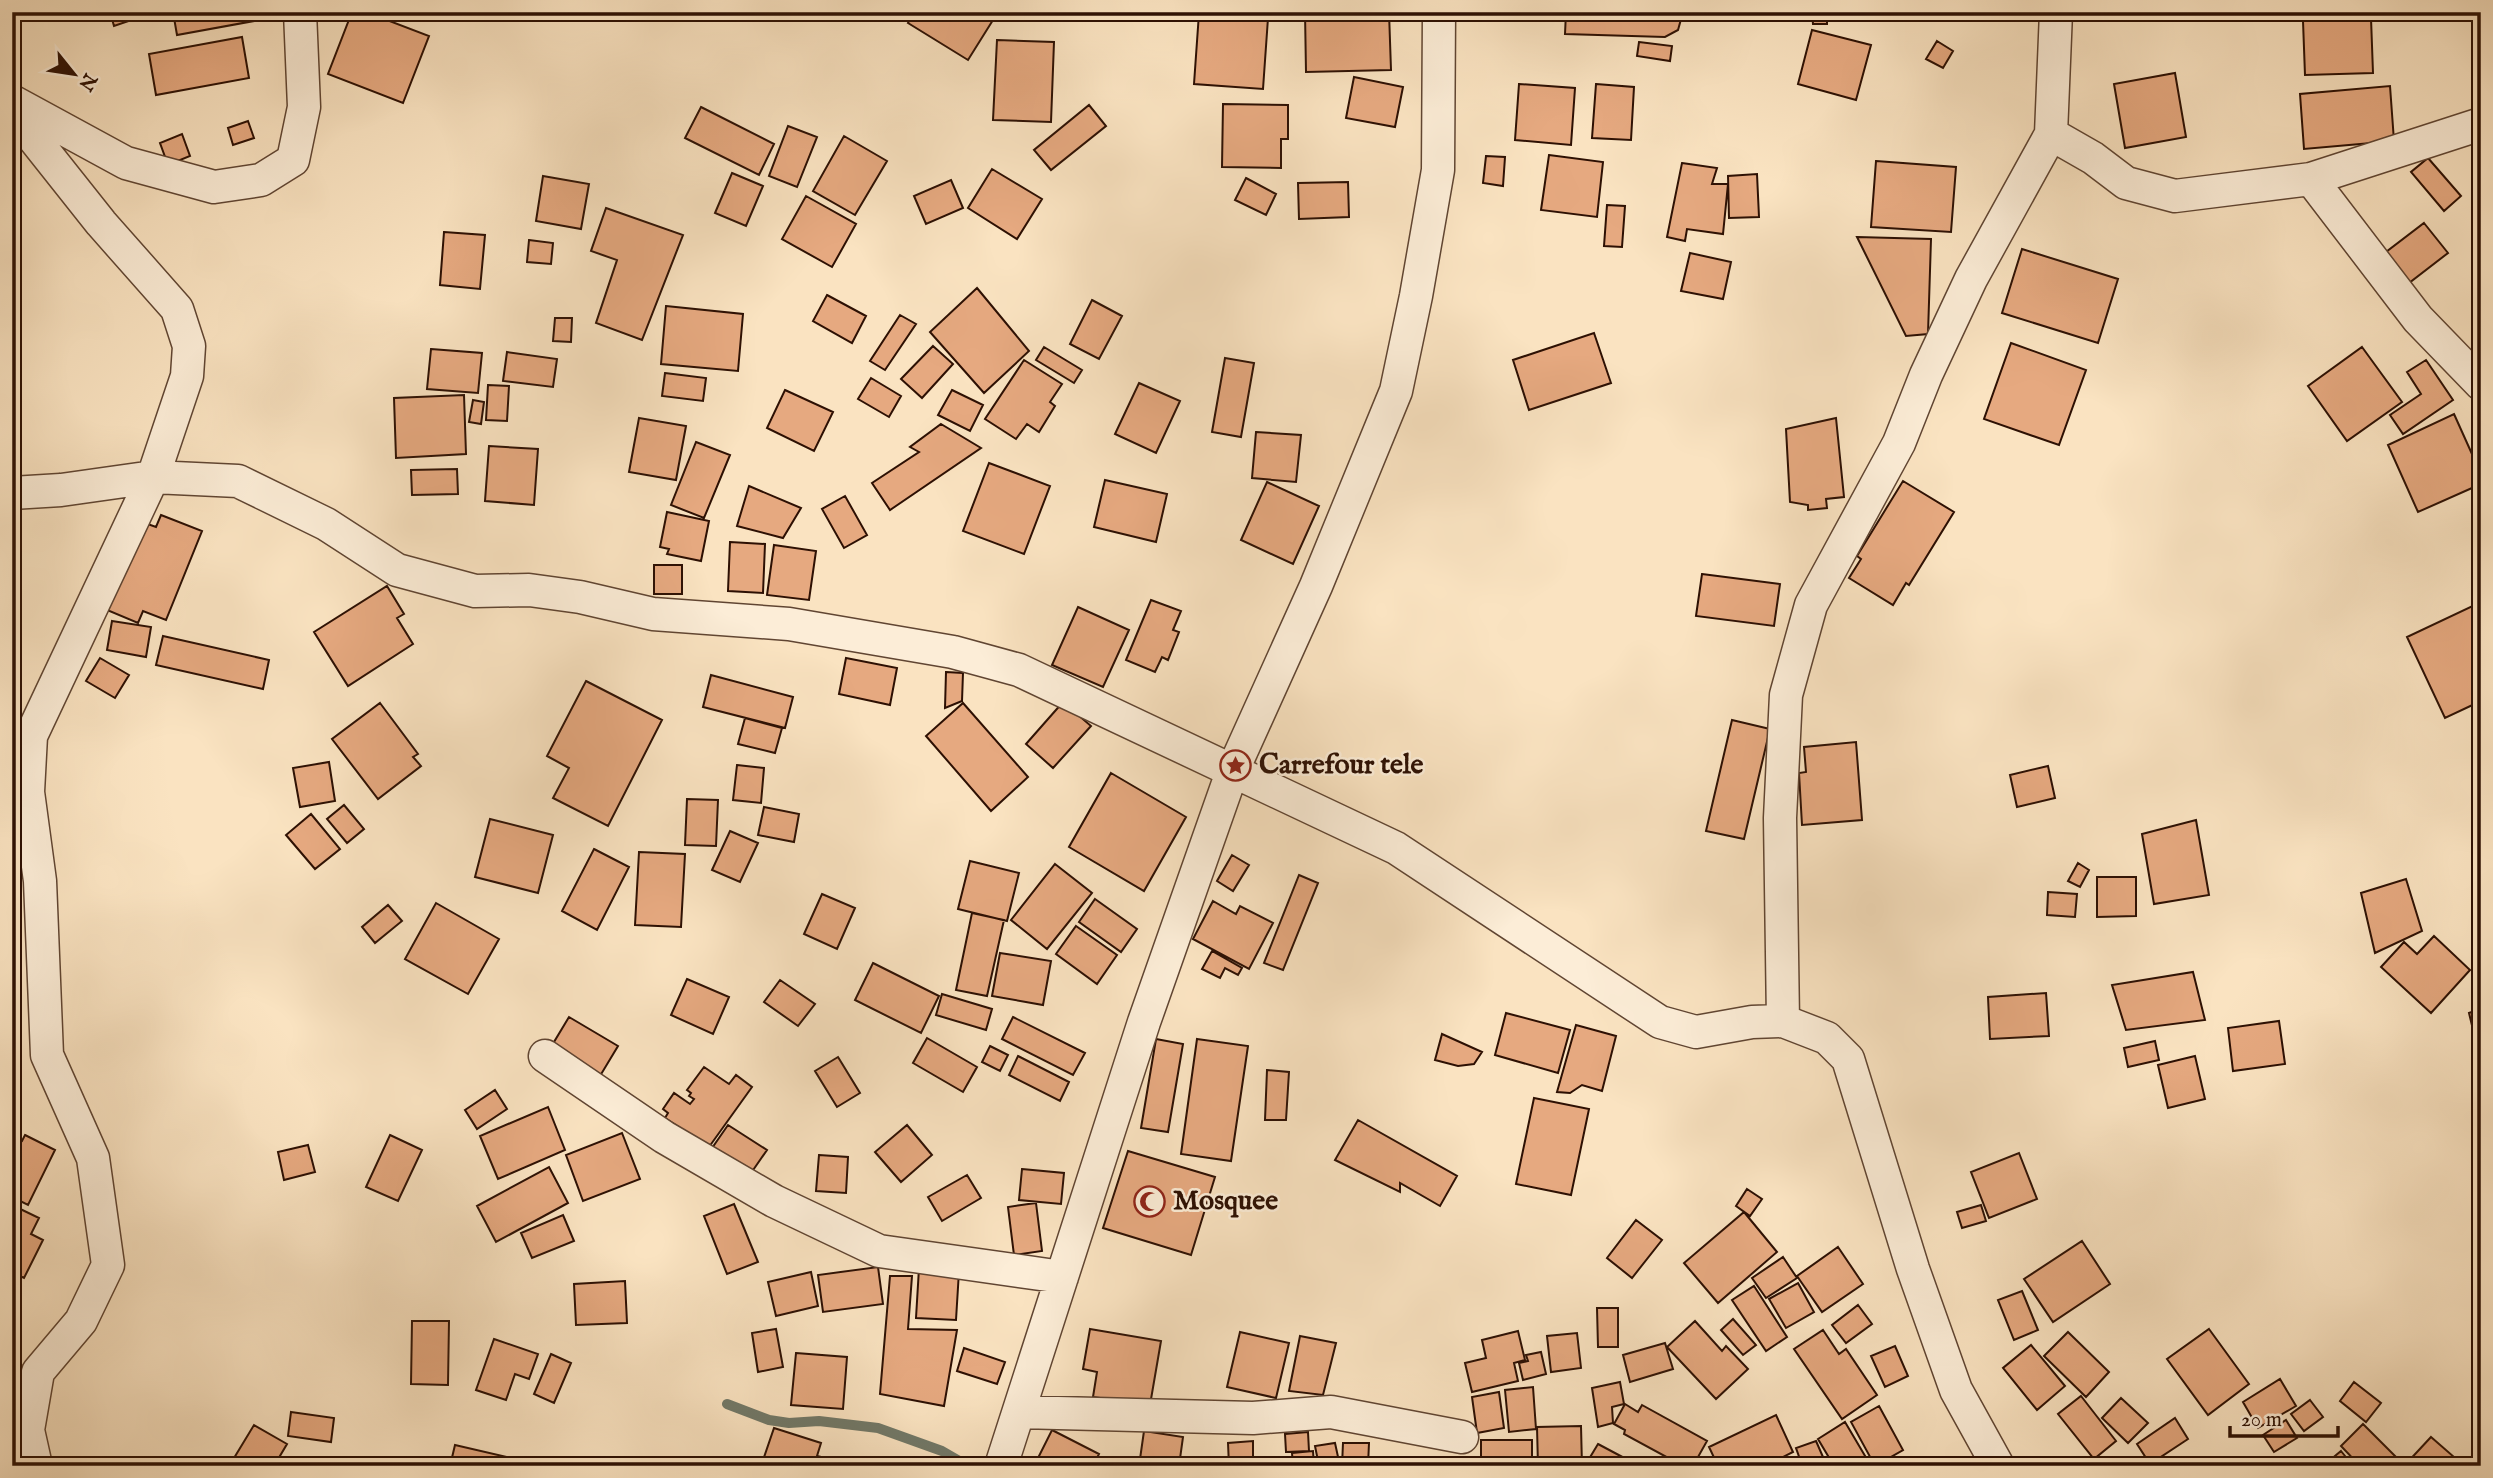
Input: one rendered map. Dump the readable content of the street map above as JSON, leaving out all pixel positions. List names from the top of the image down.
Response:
{
  "places": {
    "place": ["Carrefour tele"],
    "mosque": ["Mosquee"]
  },
  "scale_bar": "20 m",
  "north": "bottom right"
}
